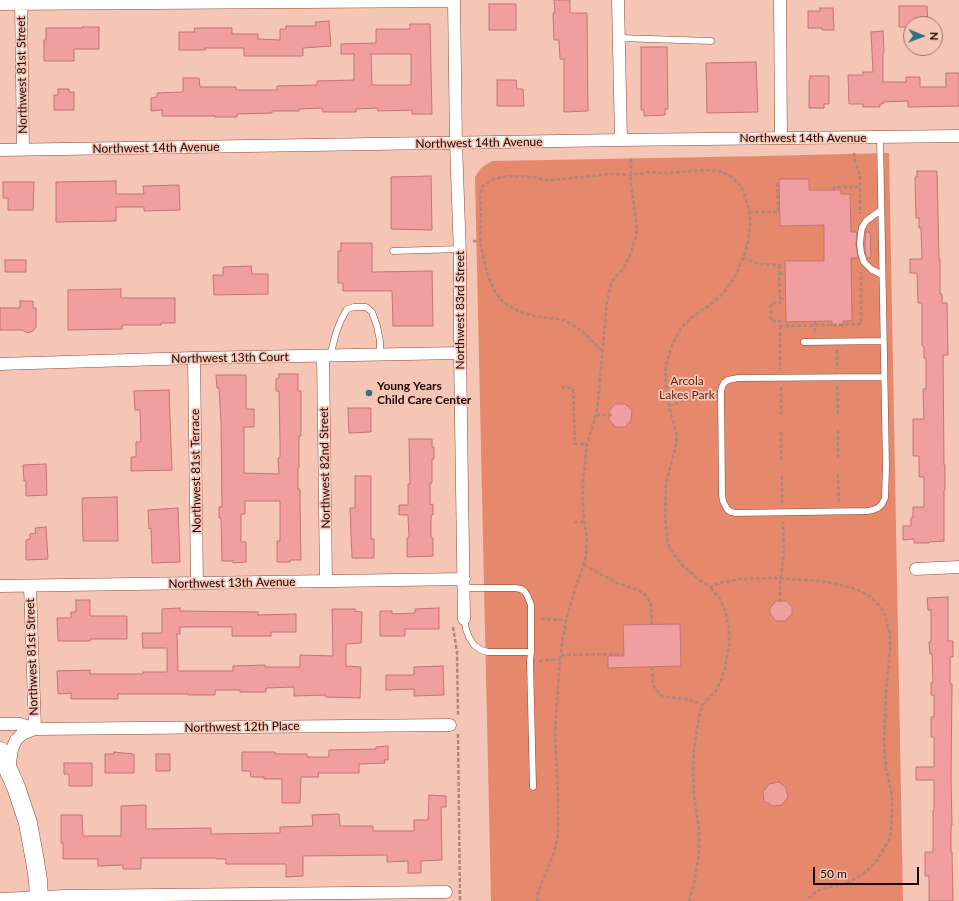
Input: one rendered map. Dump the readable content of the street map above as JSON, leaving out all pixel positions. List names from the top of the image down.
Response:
{
  "streets": {
    "street": [
      "Northwest 81st Street",
      "Northwest 14th Avenue",
      "Northwest 83rd Street",
      "Northwest 13th Court",
      "Northwest 82nd Street",
      "Northwest 81st Terrace",
      "Northwest 13th Avenue",
      "Northwest 12th Place"
    ]
  },
  "crossings": [
    ["Northwest 81st Street", "Northwest 14th Avenue"],
    ["Northwest 81st Street", "Northwest 13th Avenue"],
    ["Northwest 81st Street", "Northwest 12th Place"],
    ["Northwest 14th Avenue", "Northwest 83rd Street"],
    ["Northwest 83rd Street", "Northwest 13th Court"],
    ["Northwest 83rd Street", "Northwest 13th Avenue"],
    ["Northwest 13th Court", "Northwest 82nd Street"],
    ["Northwest 13th Court", "Northwest 81st Terrace"],
    ["Northwest 82nd Street", "Northwest 13th Avenue"],
    ["Northwest 81st Terrace", "Northwest 13th Avenue"]
  ],
  "parks": ["Arcola Lakes Park"],
  "places": ["Young Years Child Care Center"],
  "scale_bar": "50 m",
  "north": "right"
}
